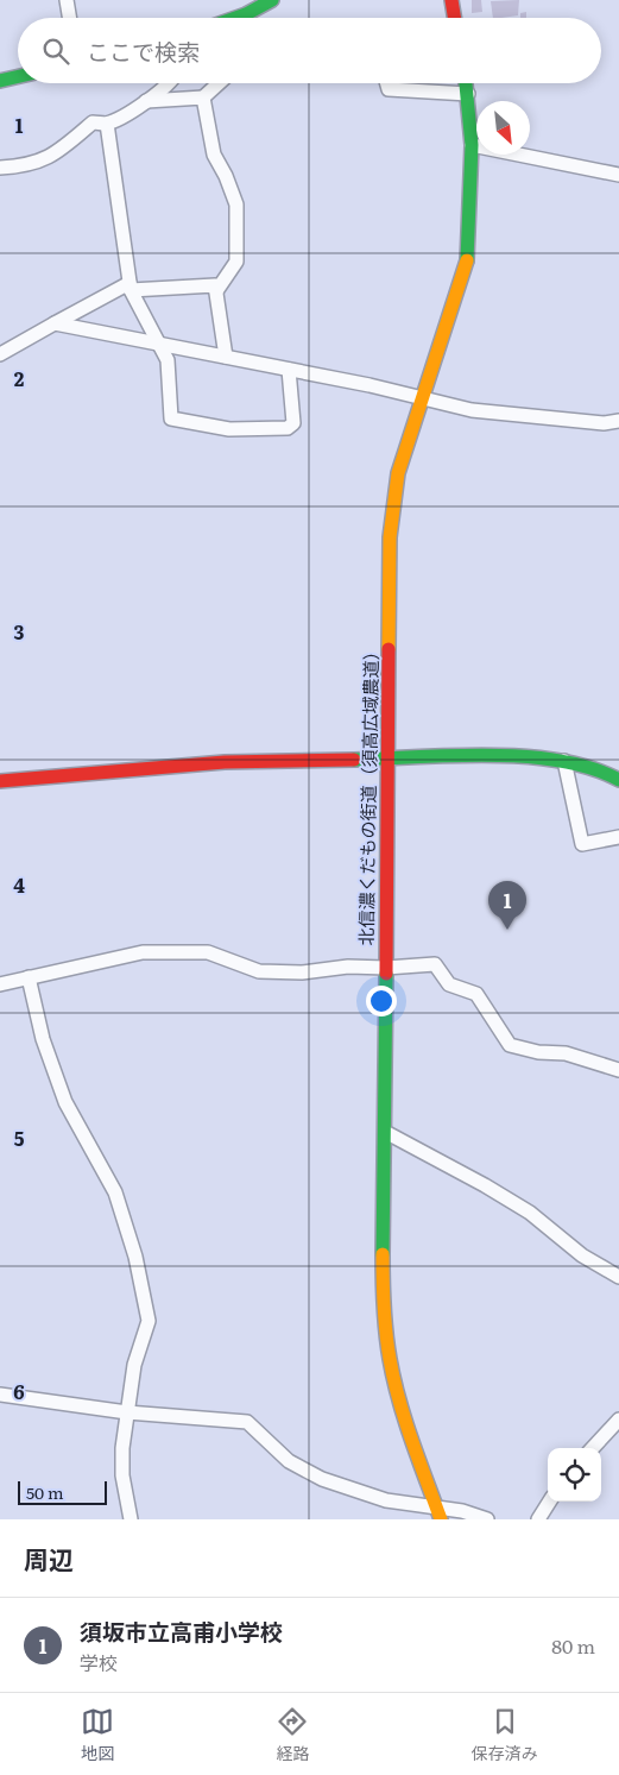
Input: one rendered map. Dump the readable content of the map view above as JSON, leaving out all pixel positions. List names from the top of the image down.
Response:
{
  "streets": {
    "street": ["北信濃くだもの街道（須高広域農道）"]
  },
  "scale_bar": "50 m",
  "north": "bottom right",
  "page": {
    "search": "ここで検索",
    "pins": "1",
    "scale": "50 m",
    "heading": "周辺",
    "list": [
      {
        "mark": "1",
        "name": "須坂市立高甫小学校",
        "note": "学校",
        "value": "80 m"
      }
    ],
    "nav": ["地図", "経路", "保存済み"]
  },
  "grid": {
    "rows": [
      "1",
      "2",
      "3",
      "4",
      "5",
      "6"
    ]
  }
}
